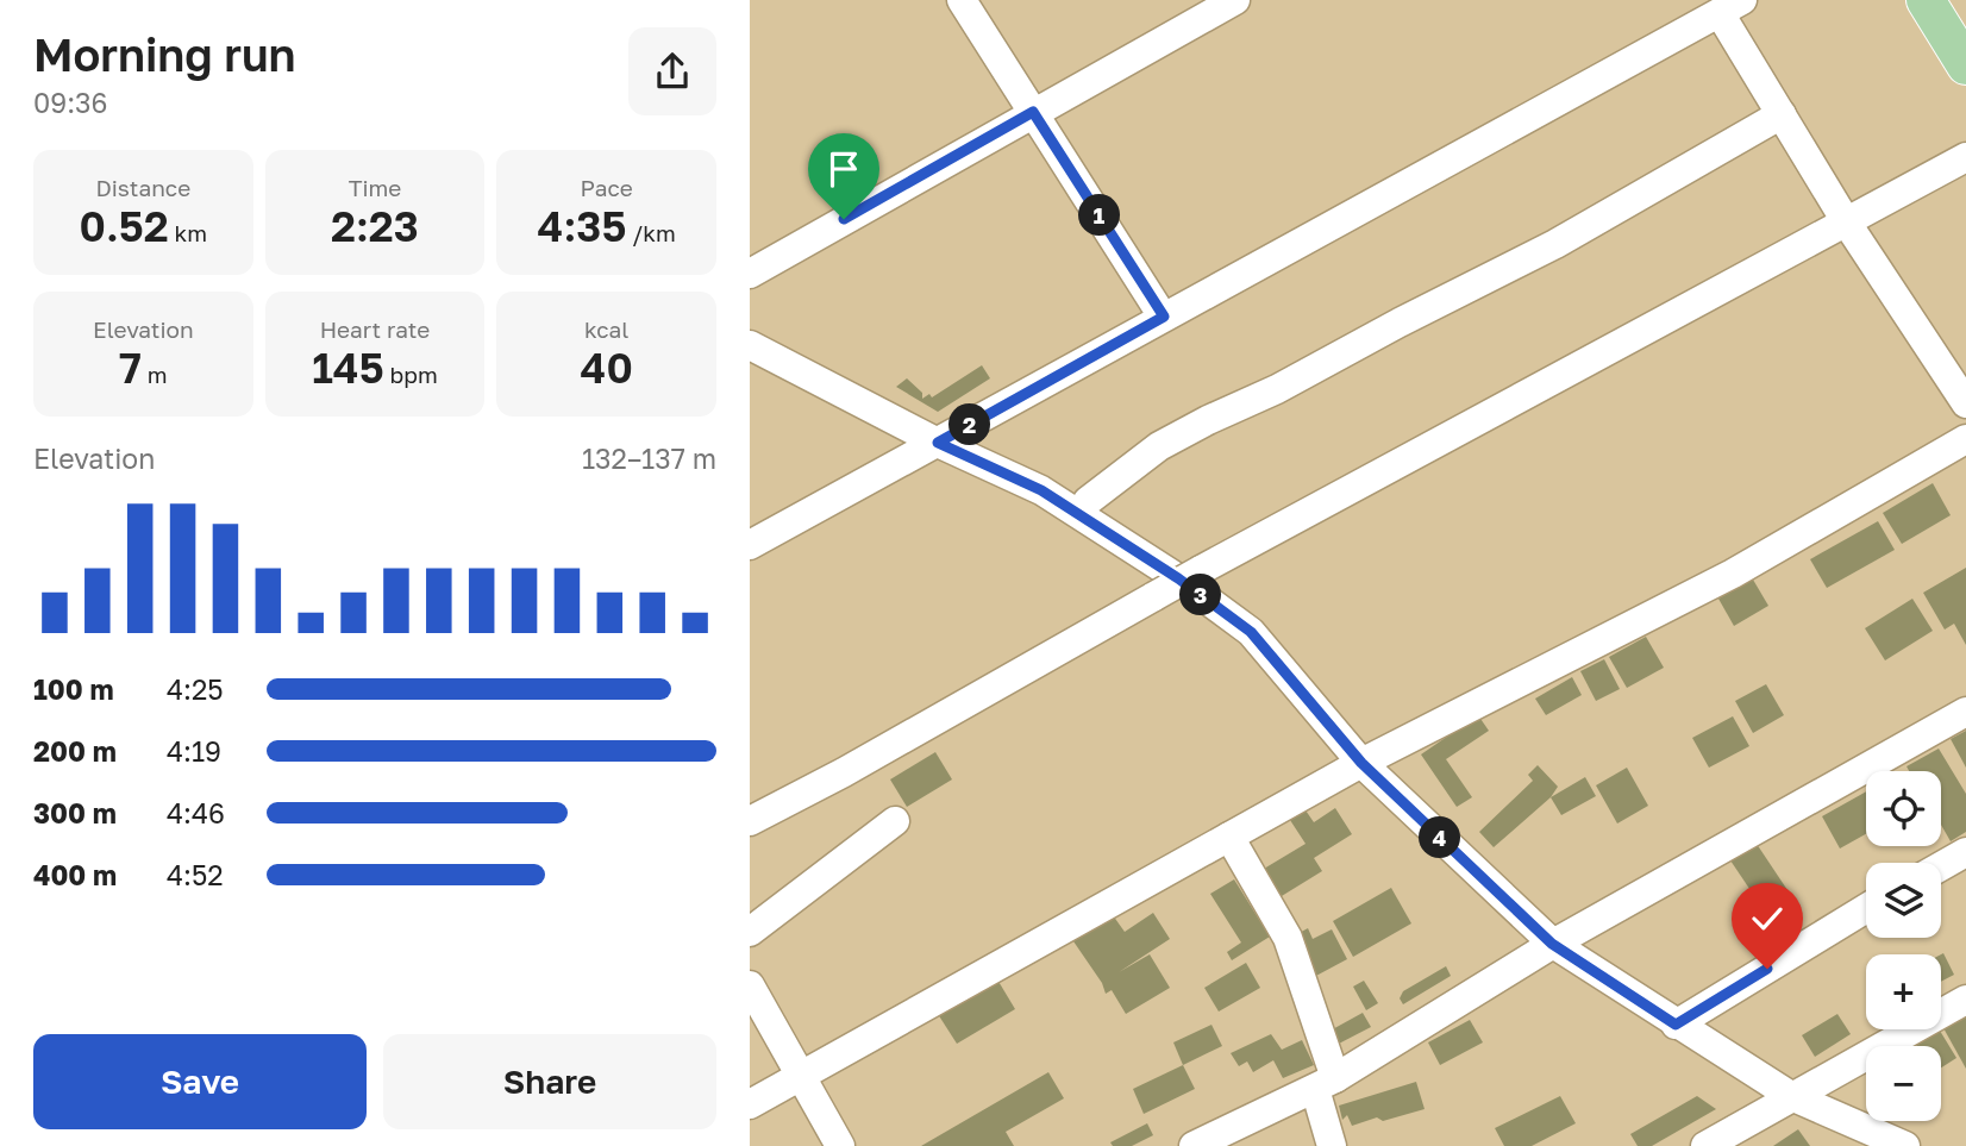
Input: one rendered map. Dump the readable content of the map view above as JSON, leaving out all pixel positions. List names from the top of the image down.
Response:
{
  "page": {
    "heading": ["Morning run", "09:36"],
    "stats": [
      ["Distance", "0.52 km"],
      ["Time", "2:23"],
      ["Pace", "4:35 /km"],
      ["Elevation", "7 m"],
      ["Heart rate", "145 bpm"],
      ["kcal", "40"]
    ],
    "pins": [
      "1",
      "2",
      "3",
      "4"
    ],
    "chart": ["Elevation", "132–137 m"],
    "list": [
      {
        "name": "100 m",
        "note": "4:25"
      },
      {
        "name": "200 m",
        "note": "4:19"
      },
      {
        "name": "300 m",
        "note": "4:46"
      },
      {
        "name": "400 m",
        "note": "4:52"
      }
    ],
    "map_buttons": ["+", "−"],
    "buttons": ["Save", "Share"]
  }
}
